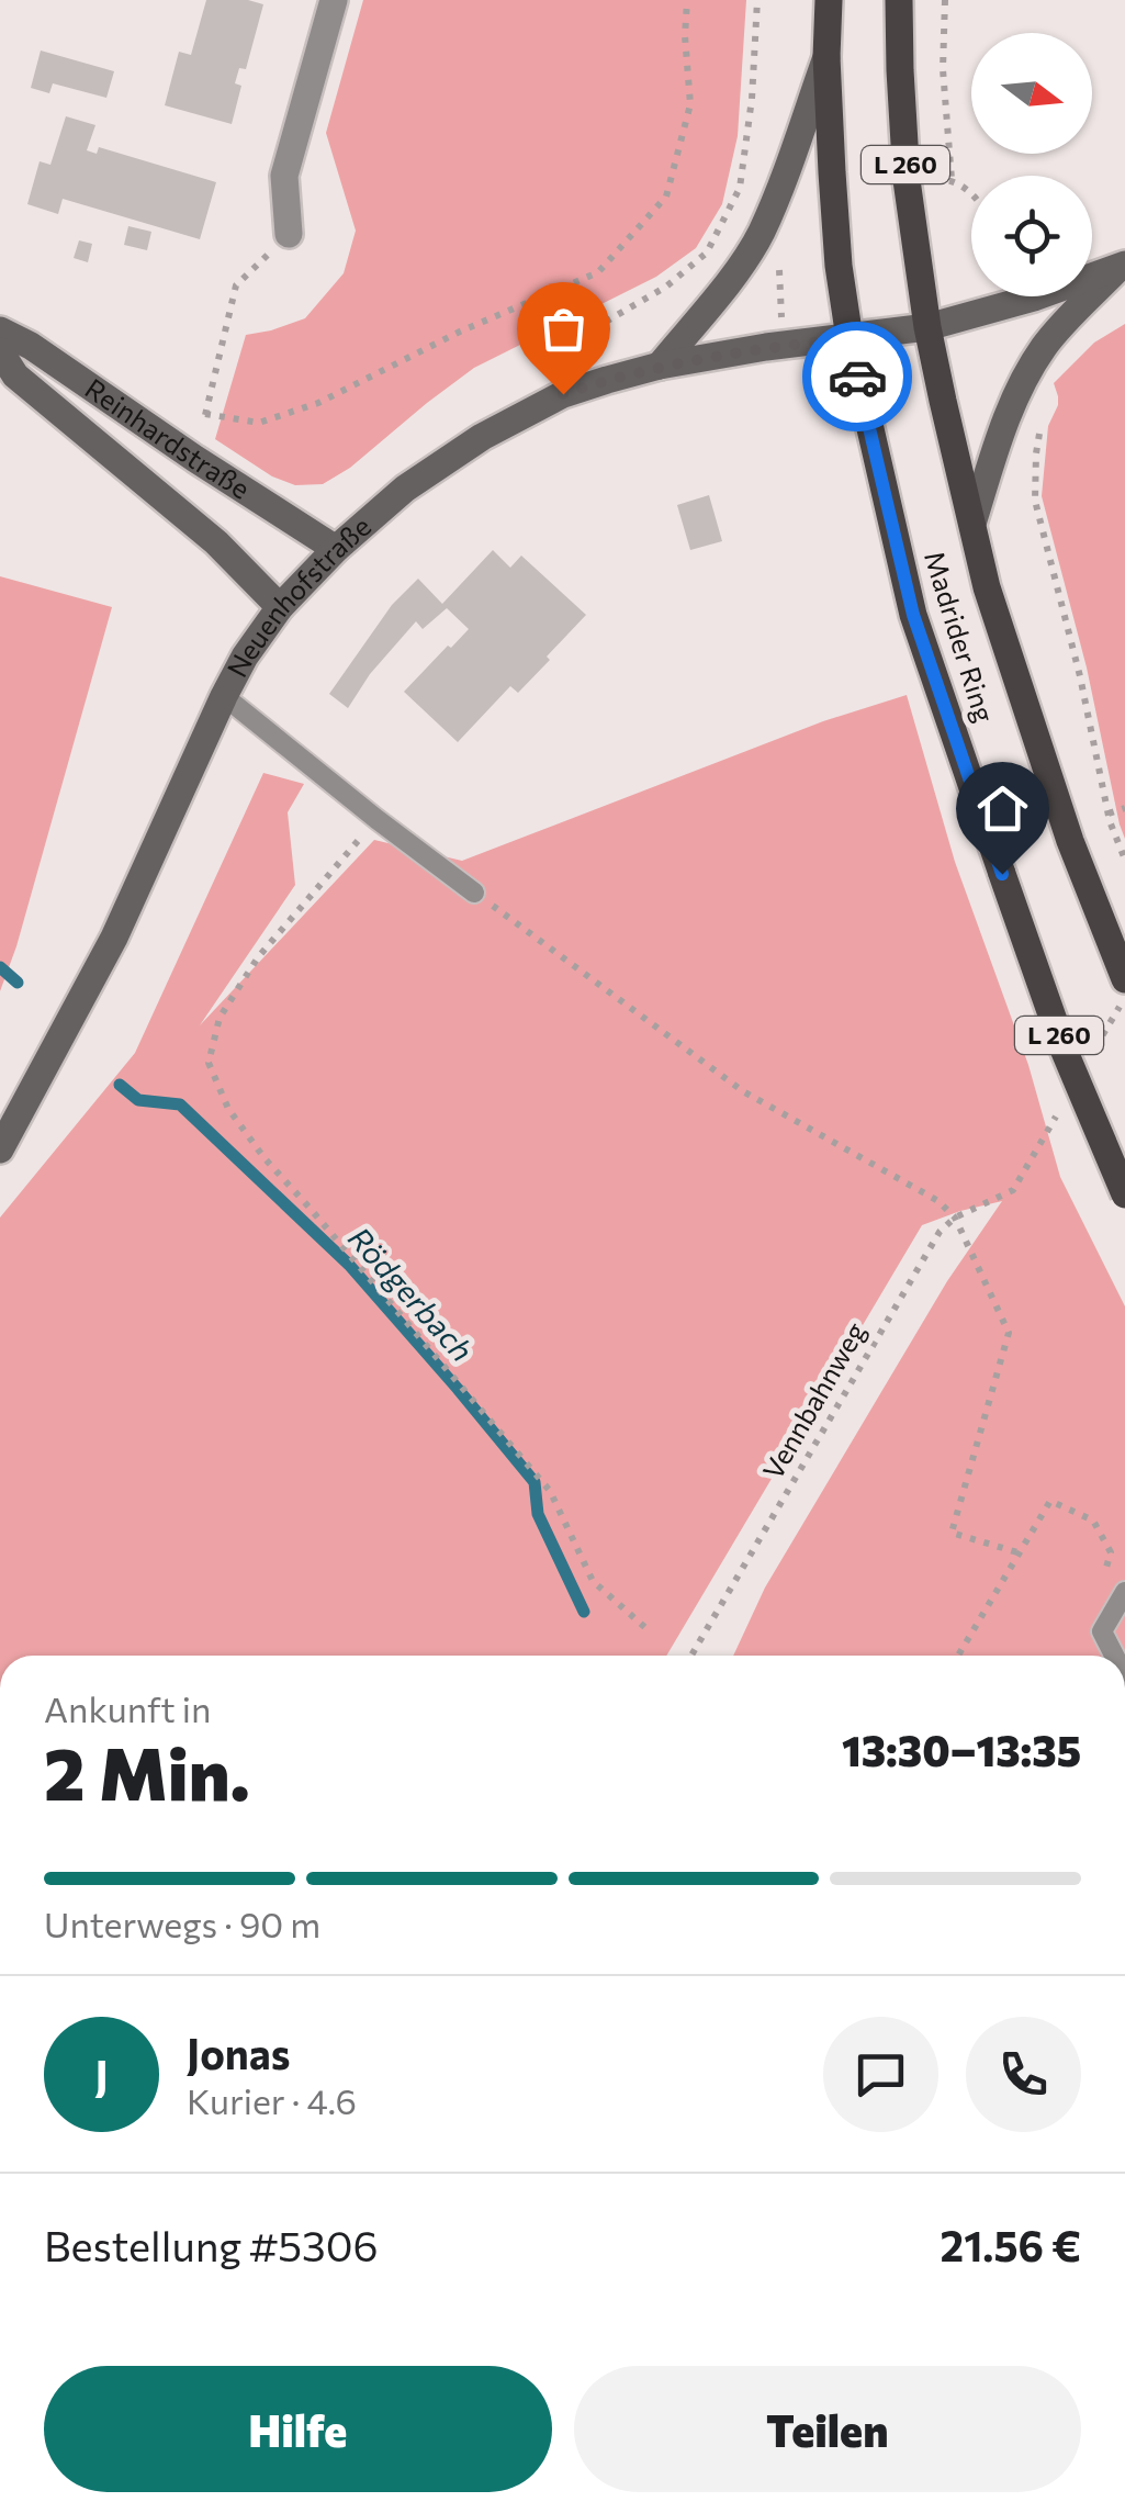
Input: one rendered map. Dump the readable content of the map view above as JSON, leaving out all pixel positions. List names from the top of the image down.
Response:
{
  "streets": {
    "main road": ["L 260", "Madrider Ring"],
    "street": ["Reinhardstraße", "Neuenhofstraße"],
    "path": ["Vennbahnweg"]
  },
  "crossings": [
    ["Reinhardstraße", "Neuenhofstraße"],
    ["Neuenhofstraße", "Madrider Ring"]
  ],
  "water": ["Rödgerbach"],
  "north": "right",
  "page": {
    "heading": ["2 Min.", "Ankunft in", "13:30–13:35"],
    "panel": [
      "Jonas",
      "Kurier · 4.6",
      "Bestellung #5306",
      "21.56 €"
    ],
    "bar": "Unterwegs · 90 m",
    "round": "J",
    "buttons": ["Hilfe", "Teilen"]
  }
}
